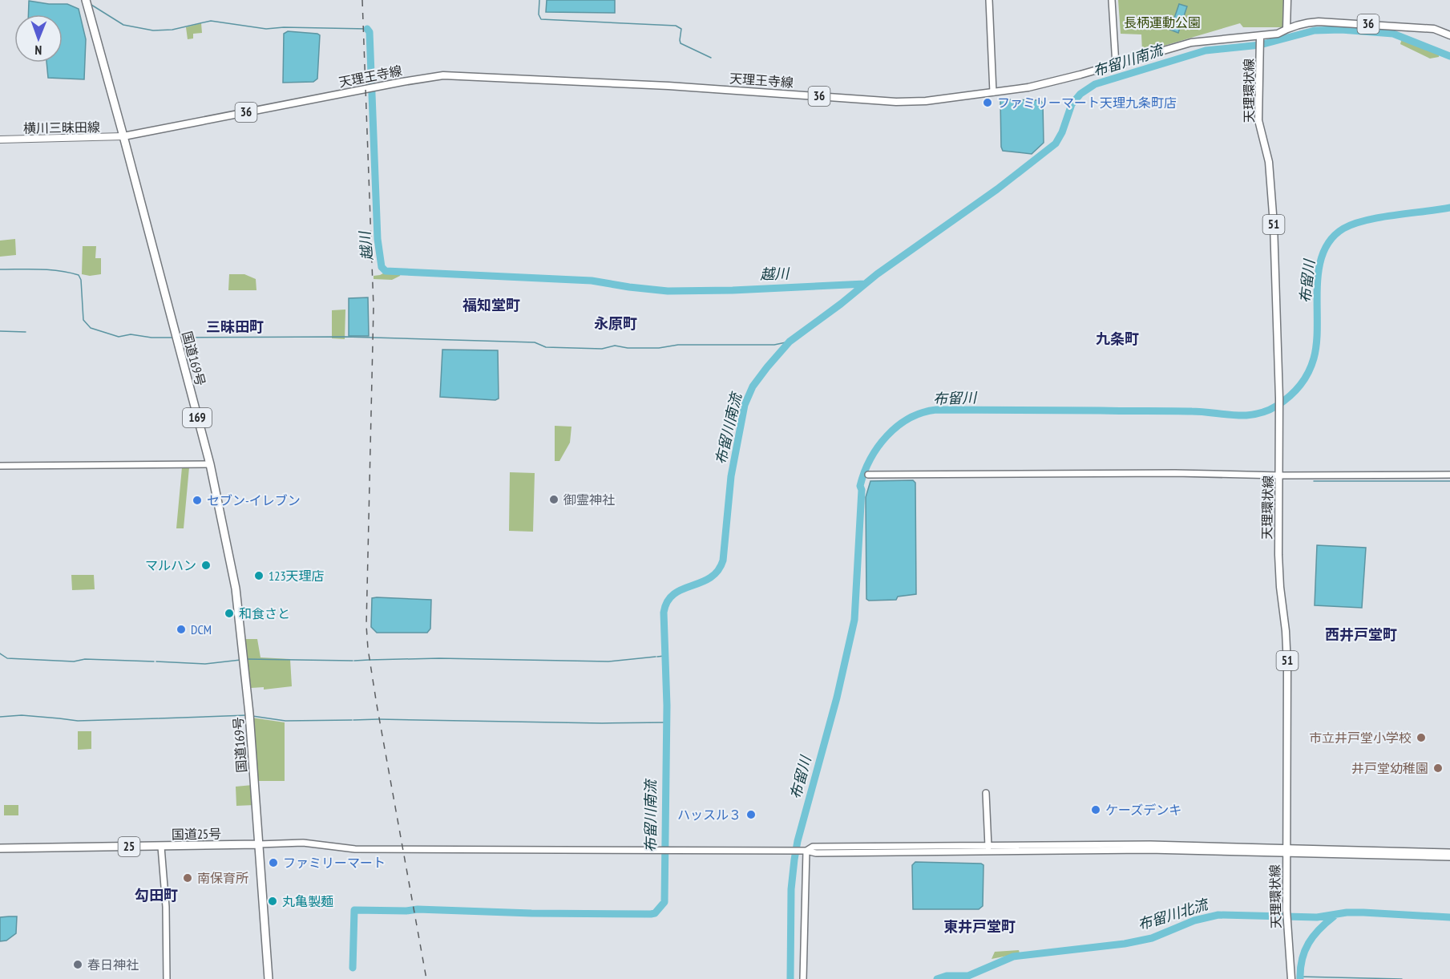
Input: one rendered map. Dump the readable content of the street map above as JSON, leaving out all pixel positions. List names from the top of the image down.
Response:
{
  "streets": {
    "highway": [
      "国道169号",
      "169",
      "国道25号",
      "25"
    ],
    "main road": [
      "36",
      "天理王寺線",
      "天理環状線",
      "横川三昧田線",
      "51"
    ]
  },
  "crossings": [
    ["天理王寺線", "天理環状線"],
    ["天理王寺線", "横川三昧田線"],
    ["天理王寺線", "国道169号"],
    ["横川三昧田線", "国道169号"],
    ["国道169号", "国道25号"]
  ],
  "districts": [
    "福知堂町",
    "永原町",
    "三昧田町",
    "九条町",
    "西井戸堂町",
    "勾田町",
    "東井戸堂町"
  ],
  "water": [
    "布留川南流",
    "越川",
    "布留川",
    "布留川北流"
  ],
  "parks": ["長柄運動公園"],
  "places": [
    "ファミリーマート天理九条町店",
    "御霊神社",
    "セブン-イレブン",
    "マルハン",
    "123天理店",
    "和食さと",
    "DCM",
    "市立井戸堂小学校",
    "井戸堂幼稚園",
    "ケーズデンキ",
    "ハッスル３",
    "ファミリーマート",
    "南保育所",
    "丸亀製麺",
    "春日神社"
  ],
  "north": "bottom"
}
